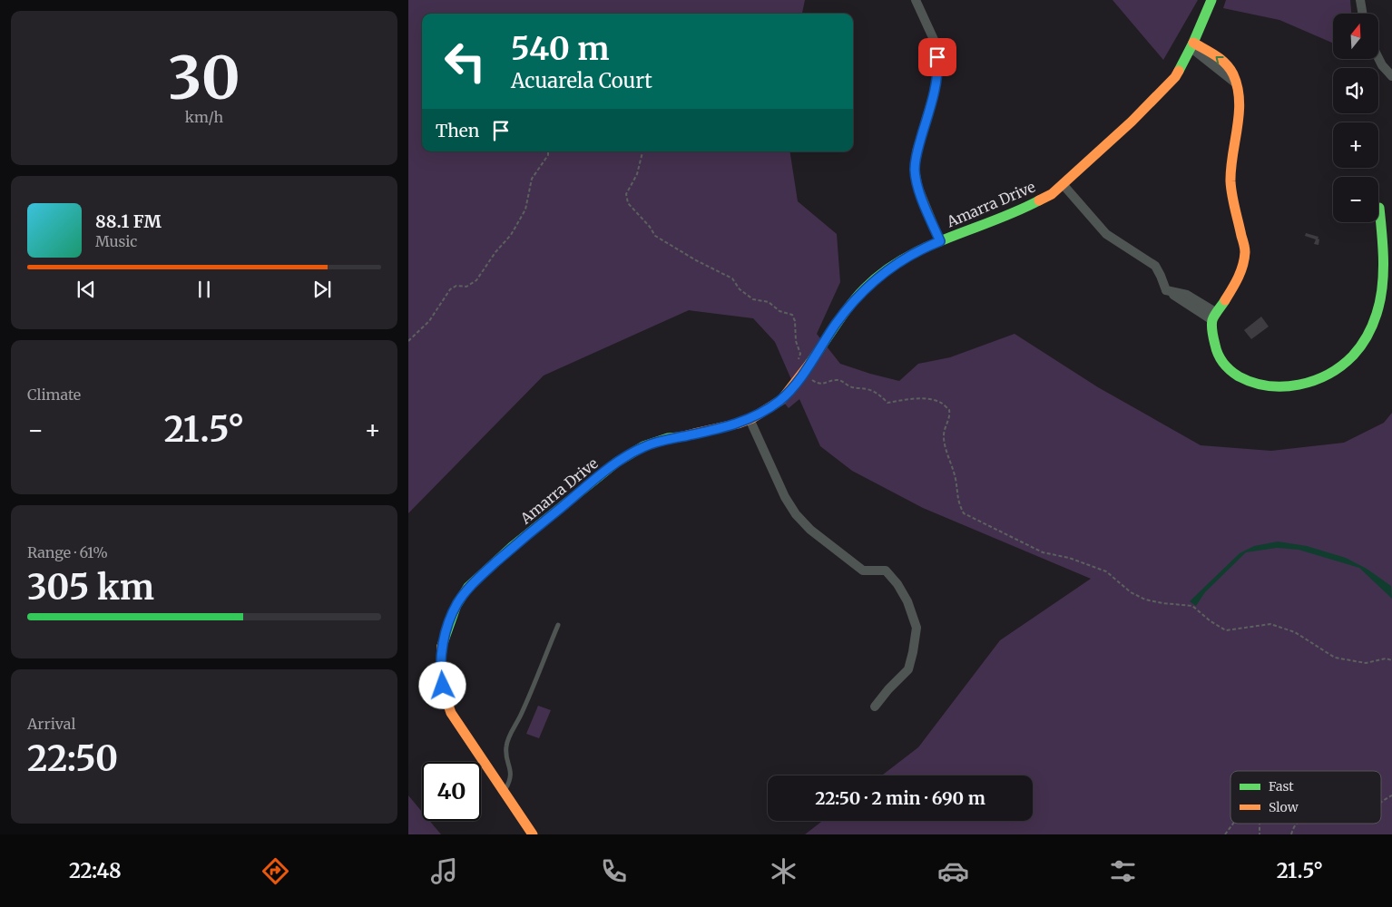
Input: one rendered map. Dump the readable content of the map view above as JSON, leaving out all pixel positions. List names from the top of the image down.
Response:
{
  "streets": {
    "street": ["Amarra Drive"]
  },
  "legend": ["Fast", "Slow"],
  "north": "top",
  "page": {
    "tile": [
      ["30", "km/h"],
      "Climate",
      ["Range · 61%", "305 km"],
      ["Arrival", "22:50"]
    ],
    "map_buttons": ["+", "−"],
    "turn": ["540 m", "Acuarela Court"],
    "then": "Then",
    "song": ["88.1 FM", "Music"],
    "heat": ["−", "21.5°", "+"],
    "limit": "40",
    "trip": "22:50 · 2 min · 690 m",
    "tabs": ["22:48", "21.5°"]
  }
}
